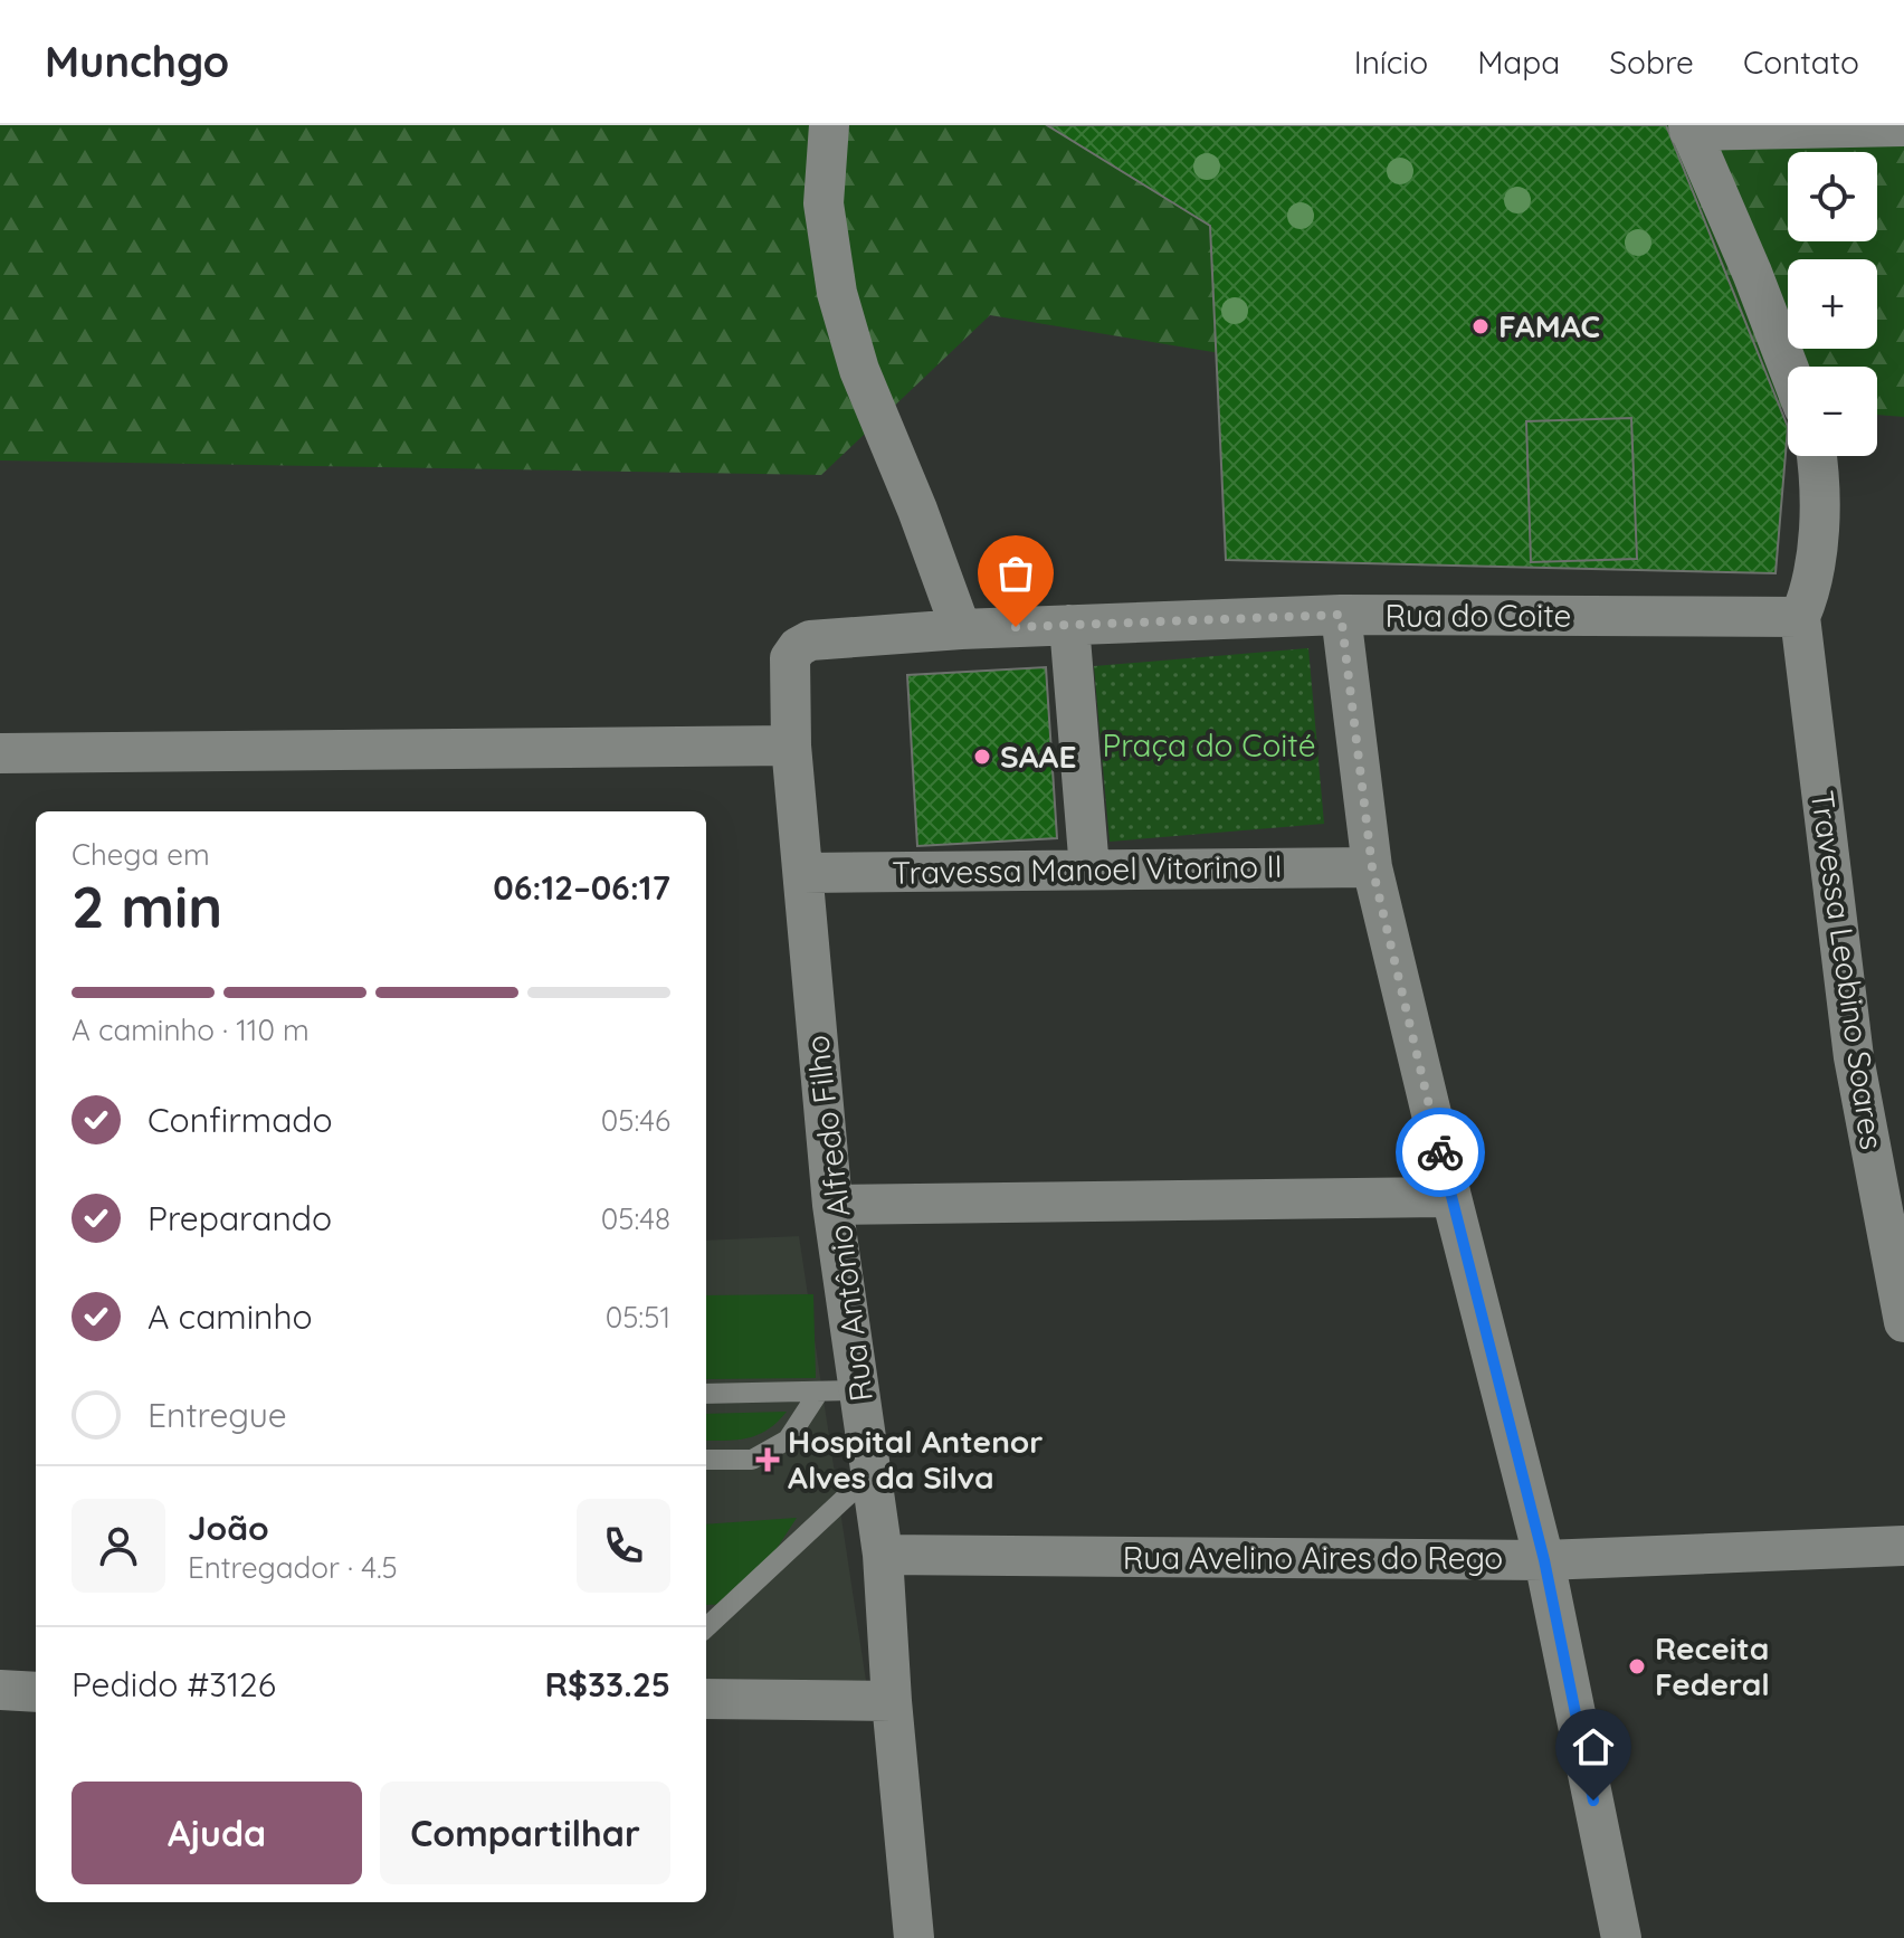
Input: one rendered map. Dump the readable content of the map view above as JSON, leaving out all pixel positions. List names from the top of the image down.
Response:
{
  "streets": {
    "street": [
      "Rua do Coite",
      "Travessa Manoel Vitorino II",
      "Travessa Leobino Soares",
      "Rua Antônio Alfredo Filho",
      "Rua Avelino Aires do Rego"
    ]
  },
  "crossings": [
    ["Rua do Coite", "Travessa Leobino Soares"],
    ["Rua do Coite", "Rua Antônio Alfredo Filho"],
    ["Travessa Manoel Vitorino II", "Rua Antônio Alfredo Filho"],
    ["Rua Antônio Alfredo Filho", "Rua Avelino Aires do Rego"]
  ],
  "parks": ["Praça do Coité"],
  "places": {
    "other": ["FAMAC", "SAAE", "Receita Federal"],
    "health": ["Hospital Antenor Alves da Silva"]
  },
  "page": {
    "header": "Munchgo",
    "nav": [
      "Início",
      "Mapa",
      "Sobre",
      "Contato"
    ],
    "map_buttons": ["+", "−"],
    "heading": ["2 min", "Chega em", "06:12–06:17"],
    "panel": [
      "João",
      "Entregador · 4.5",
      "Pedido #3126",
      "R$33.25"
    ],
    "bar": "A caminho · 110 m",
    "list": [
      ["Confirmado", "05:46"],
      ["Preparando", "05:48"],
      ["A caminho", "05:51"],
      "Entregue"
    ],
    "buttons": ["Ajuda", "Compartilhar"]
  }
}
